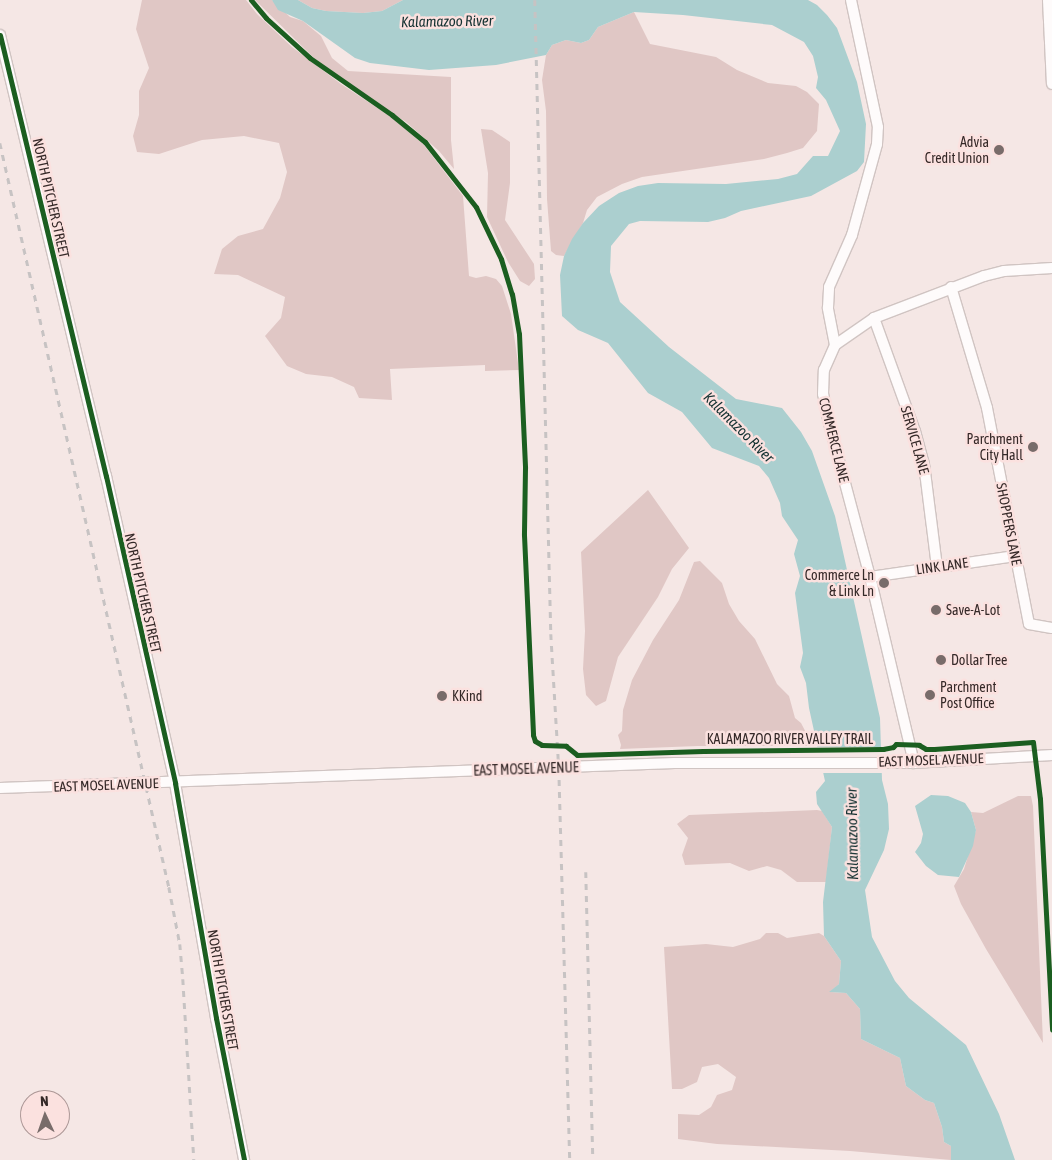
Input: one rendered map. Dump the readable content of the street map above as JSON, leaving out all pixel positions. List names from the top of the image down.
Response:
{
  "streets": {
    "street": [
      "NORTH PITCHER STREET",
      "COMMERCE LANE",
      "SERVICE LANE",
      "SHOPPERS LANE",
      "LINK LANE",
      "EAST MOSEL AVENUE"
    ],
    "cycle path": ["KALAMAZOO RIVER VALLEY TRAIL"]
  },
  "crossings": [
    ["NORTH PITCHER STREET", "EAST MOSEL AVENUE"],
    ["COMMERCE LANE", "LINK LANE"],
    ["COMMERCE LANE", "EAST MOSEL AVENUE"],
    ["SERVICE LANE", "LINK LANE"],
    ["SHOPPERS LANE", "LINK LANE"]
  ],
  "water": ["Kalamazoo River"],
  "places": [
    "Advia Credit Union",
    "Parchment City Hall",
    "Commerce Ln & Link Ln",
    "Save-A-Lot",
    "Dollar Tree",
    "Parchment Post Office",
    "KKind"
  ],
  "north": "top"
}
